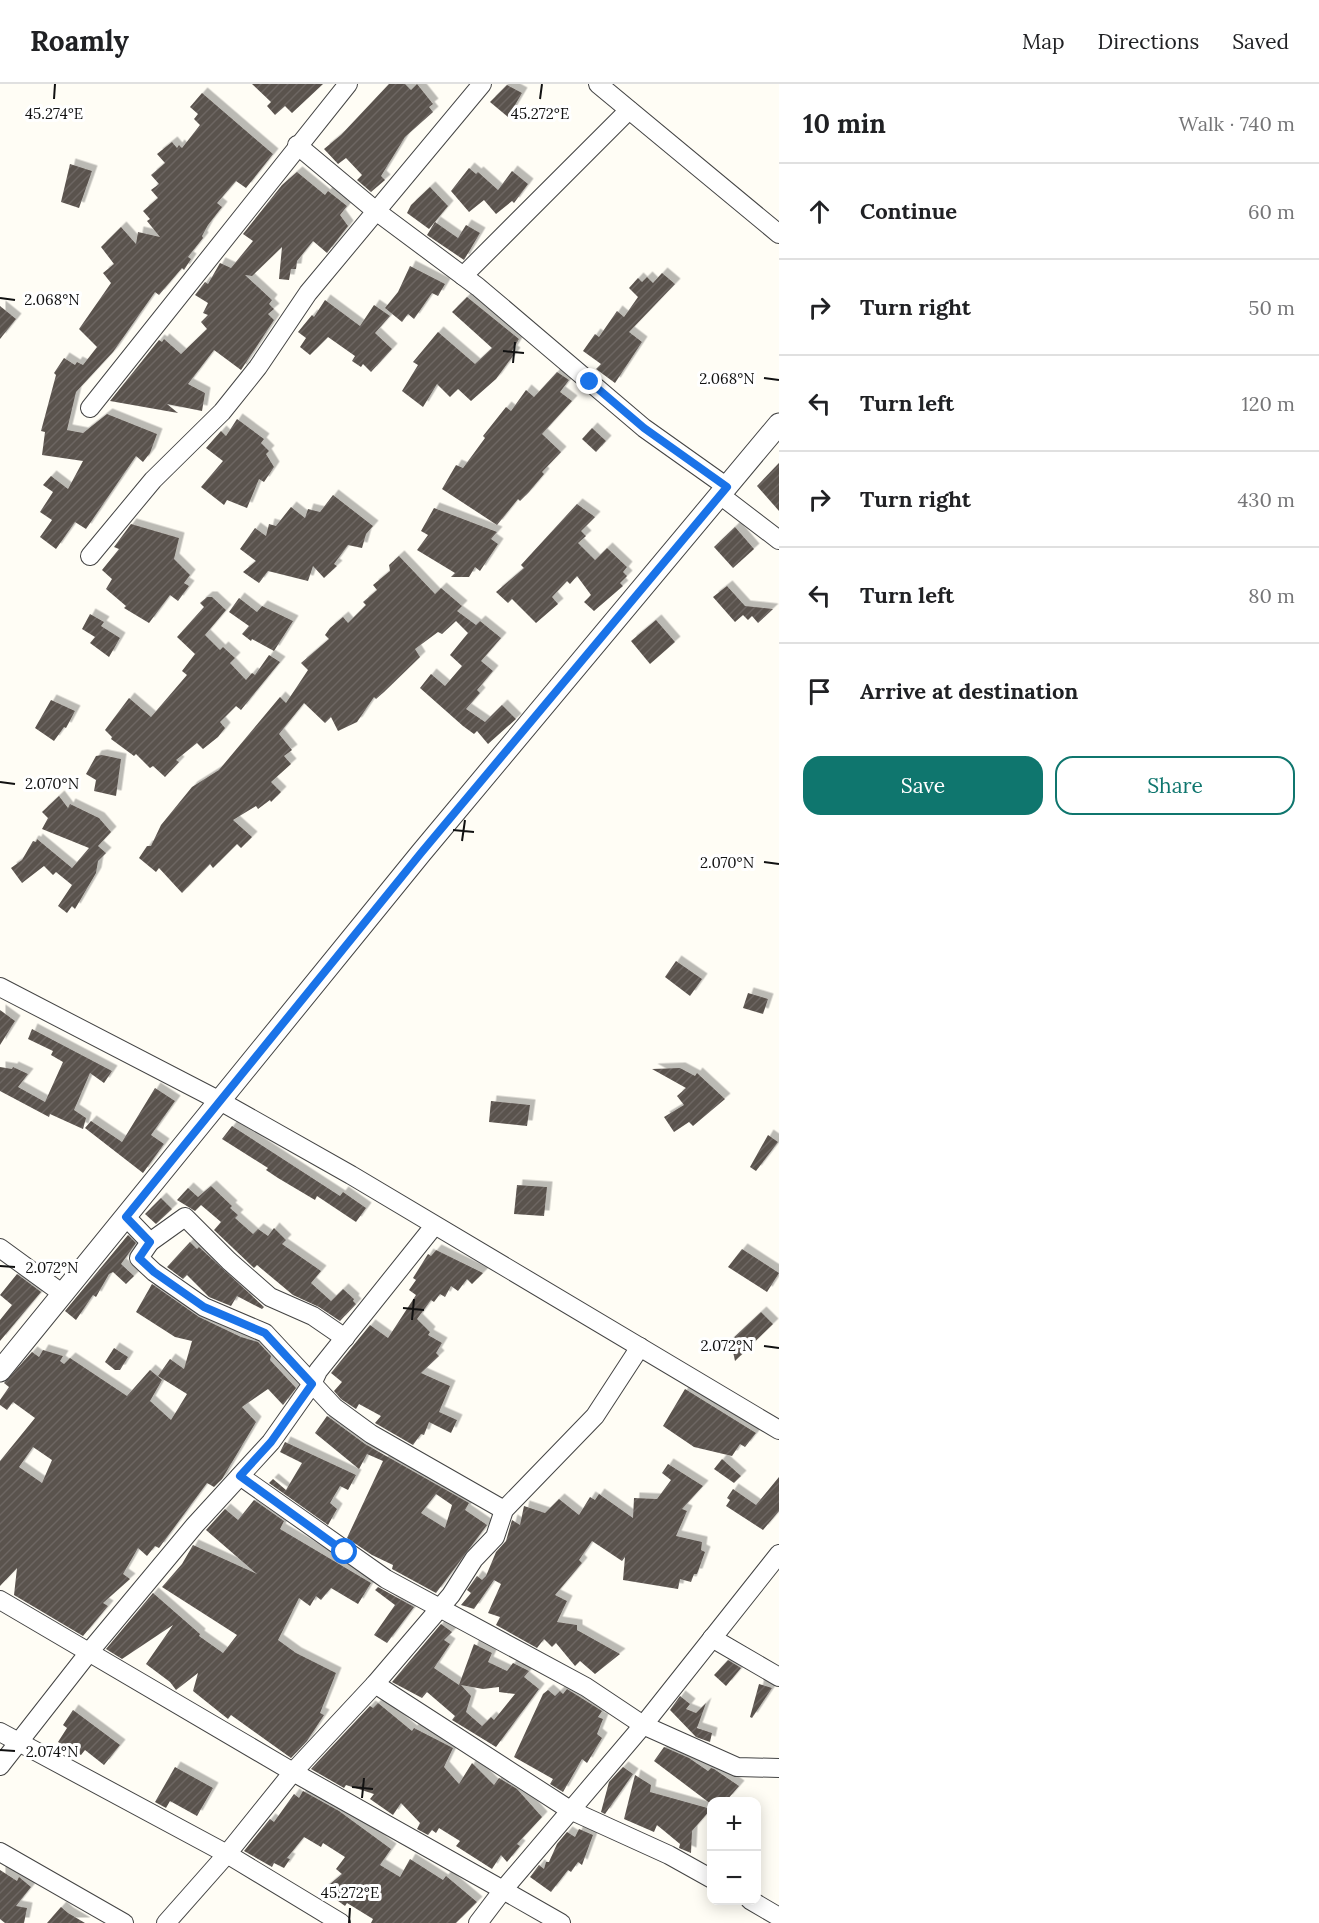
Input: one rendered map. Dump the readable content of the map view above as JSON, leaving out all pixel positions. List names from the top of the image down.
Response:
{
  "page": {
    "header": "Roamly",
    "nav": ["Map", "Directions", "Saved"],
    "heading": ["10 min", "Walk · 740 m"],
    "list": [
      ["Continue", "60 m"],
      ["Turn right", "50 m"],
      ["Turn left", "120 m"],
      ["Turn right", "430 m"],
      ["Turn left", "80 m"],
      "Arrive at destination"
    ],
    "buttons": ["Save", "Share"],
    "map_buttons": ["+", "−"]
  },
  "coordinates": [
    "45.274°E",
    "45.272°E",
    "2.068°N",
    "2.070°N",
    "2.072°N",
    "2.074°N"
  ]
}
